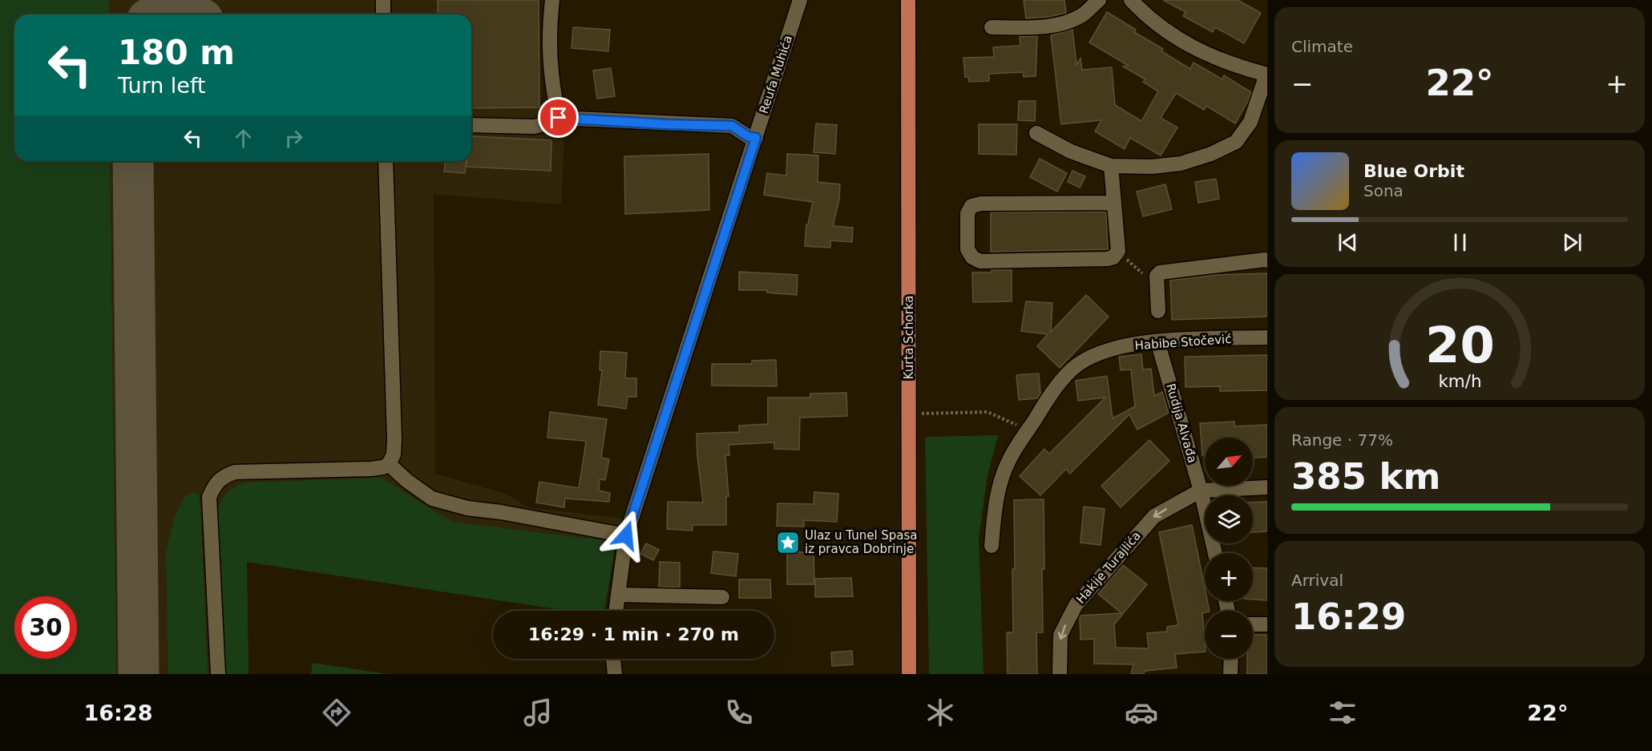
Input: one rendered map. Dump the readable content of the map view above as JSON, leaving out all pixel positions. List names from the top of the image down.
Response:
{
  "streets": {
    "main road": ["Kurta Schorka"],
    "street": [
      "Reufa Muhića",
      "Habibe Stočević",
      "Rudija Alvađa",
      "Hakije Turajlića"
    ]
  },
  "crossings": [
    ["Habibe Stočević", "Rudija Alvađa"],
    ["Rudija Alvađa", "Hakije Turajlića"]
  ],
  "one_way": ["Hakije Turajlića"],
  "places": {
    "place": ["Ulaz u Tunel Spasa iz pravca Dobrinje"]
  },
  "north": "top right",
  "page": {
    "tile": [
      "Climate",
      ["Range · 77%", "385 km"],
      ["Arrival", "16:29"]
    ],
    "turn": ["180 m", "Turn left"],
    "heat": ["−", "22°", "+"],
    "song": ["Blue Orbit", "Sona"],
    "map_buttons": ["+", "−"],
    "limit": "30",
    "trip": "16:29 · 1 min · 270 m",
    "tabs": ["16:28", "22°"],
    "gauge": ["20", "km/h"]
  }
}
